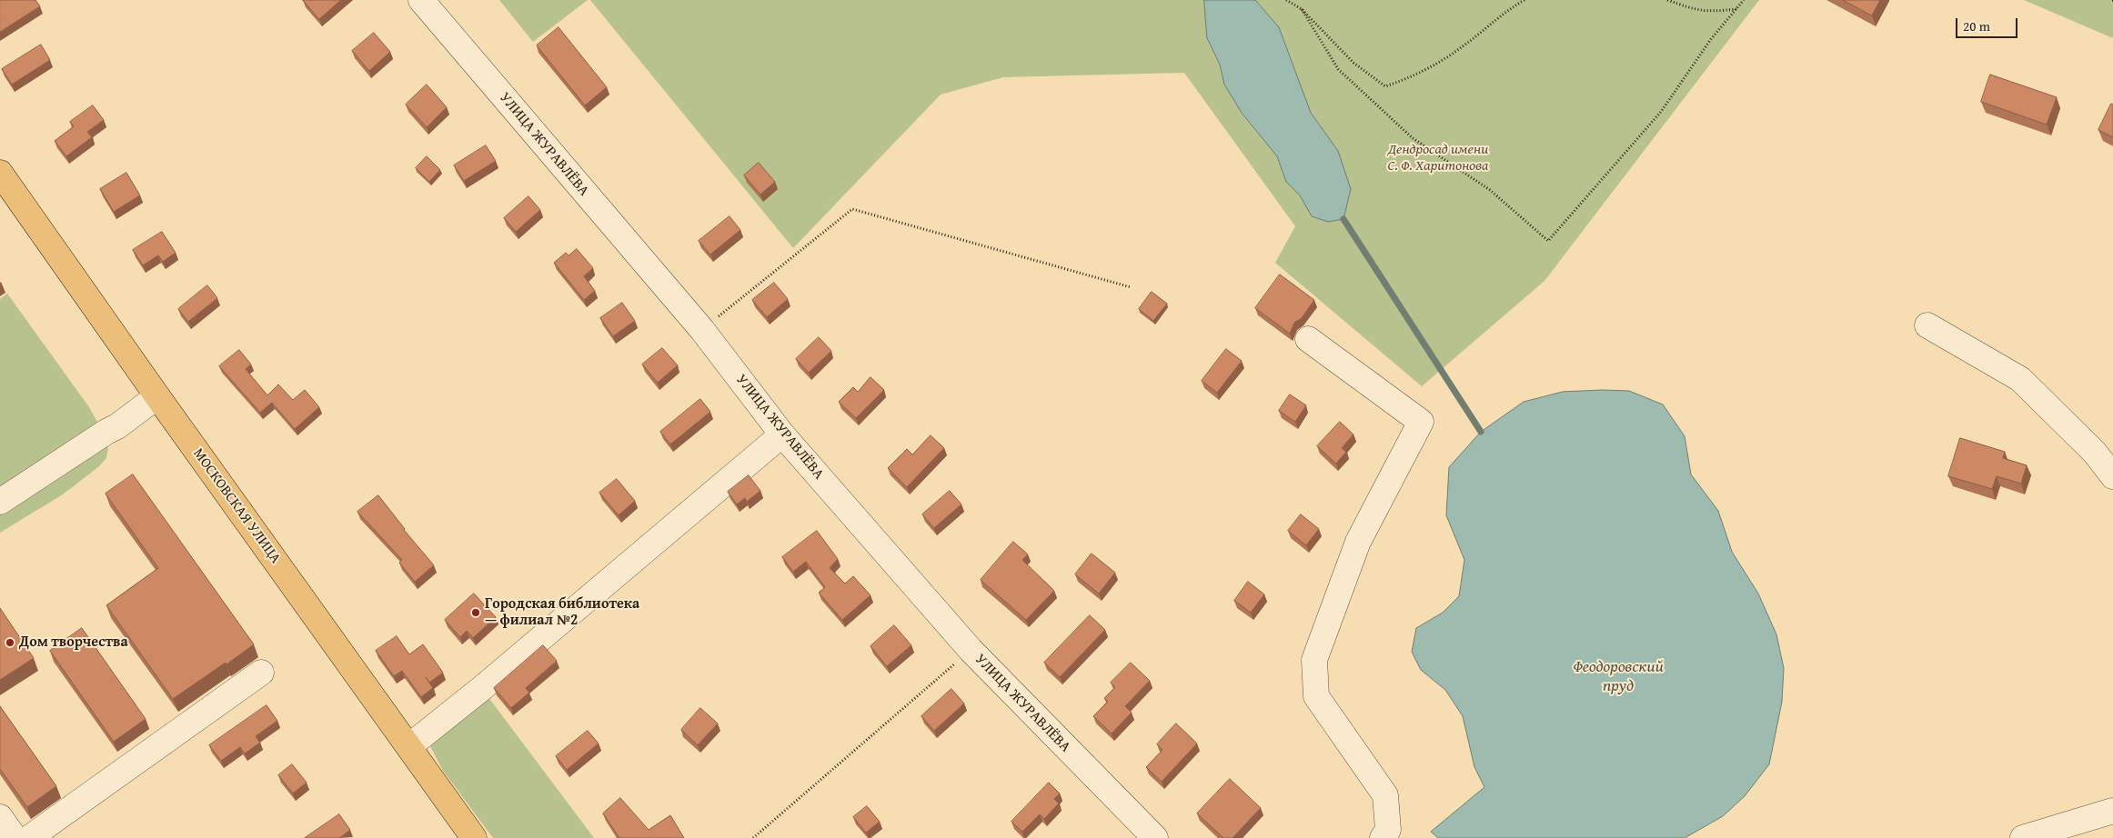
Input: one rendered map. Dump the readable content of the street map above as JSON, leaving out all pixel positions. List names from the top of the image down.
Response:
{
  "streets": {
    "main road": ["МОСКОВСКАЯ УЛИЦА"],
    "street": ["УЛИЦА ЖУРАВЛЁВА"]
  },
  "water": ["Феодоровский пруд"],
  "parks": ["Дендросад имени С. Ф. Харитонова"],
  "places": ["Городская библиотека — филиал №2", "Дом творчества"],
  "scale_bar": "20 m"
}
